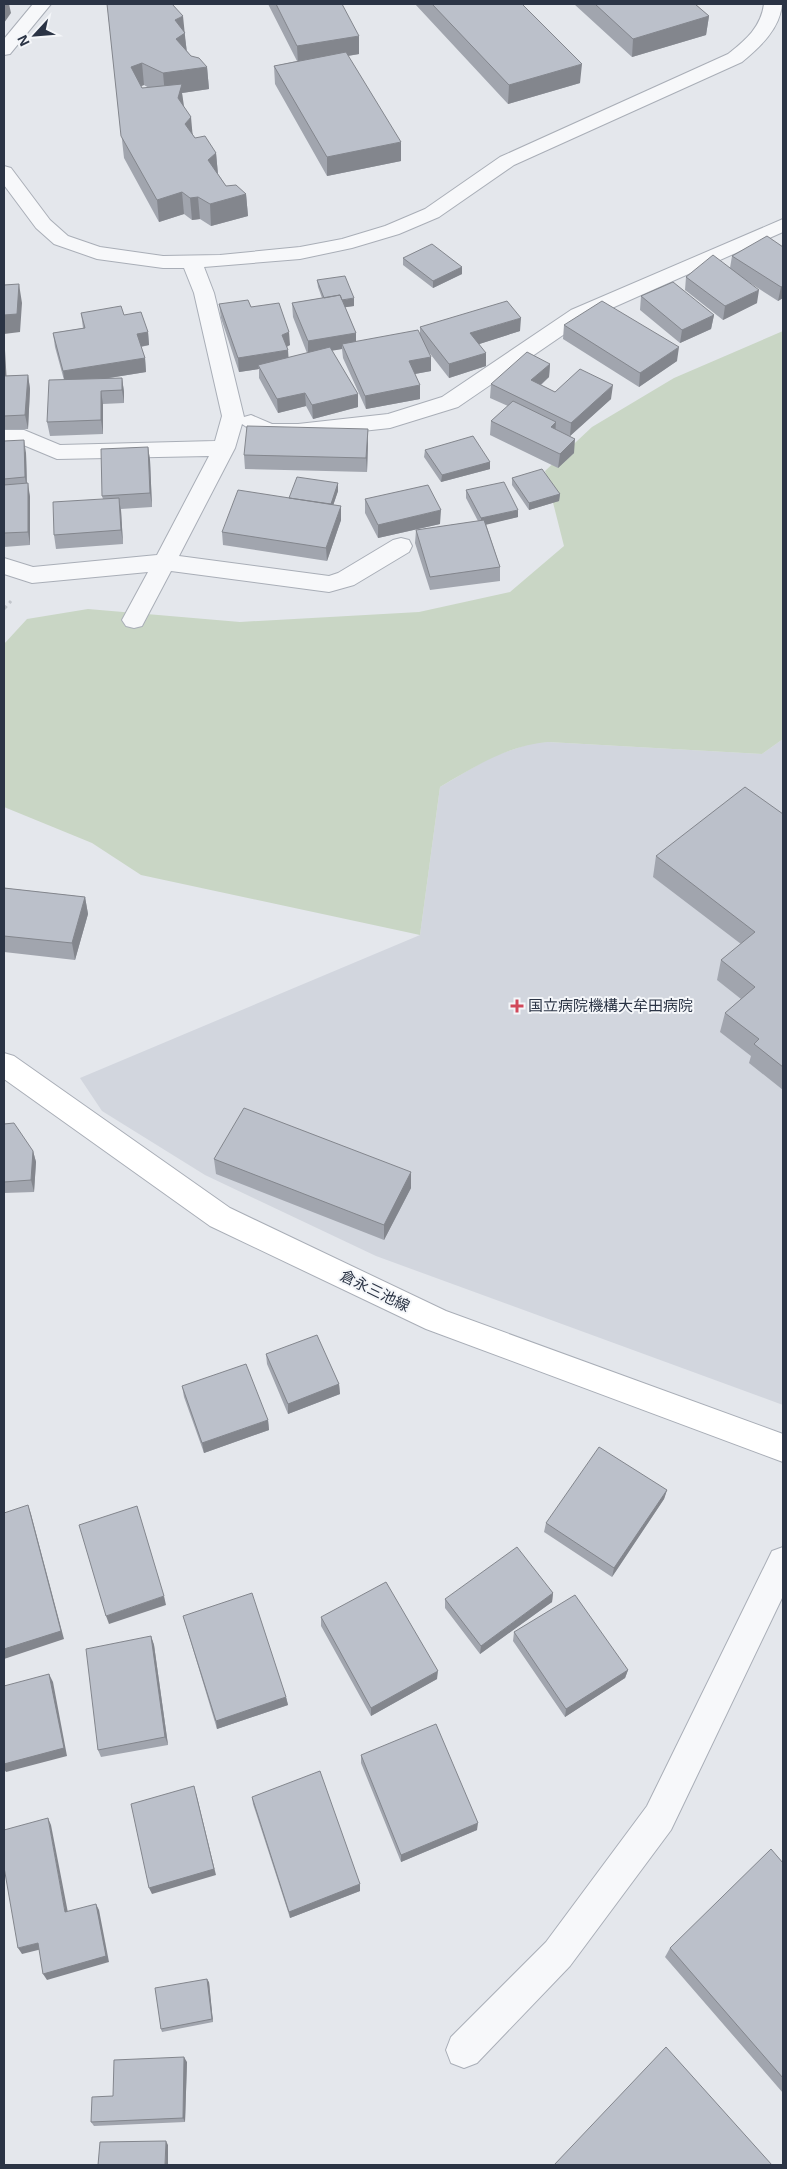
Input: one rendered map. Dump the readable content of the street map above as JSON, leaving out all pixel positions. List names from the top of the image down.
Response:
{
  "streets": {
    "main road": ["倉永三池線"]
  },
  "places": {
    "health": ["国立病院機構大牟田病院"]
  },
  "north": "bottom left"
}
